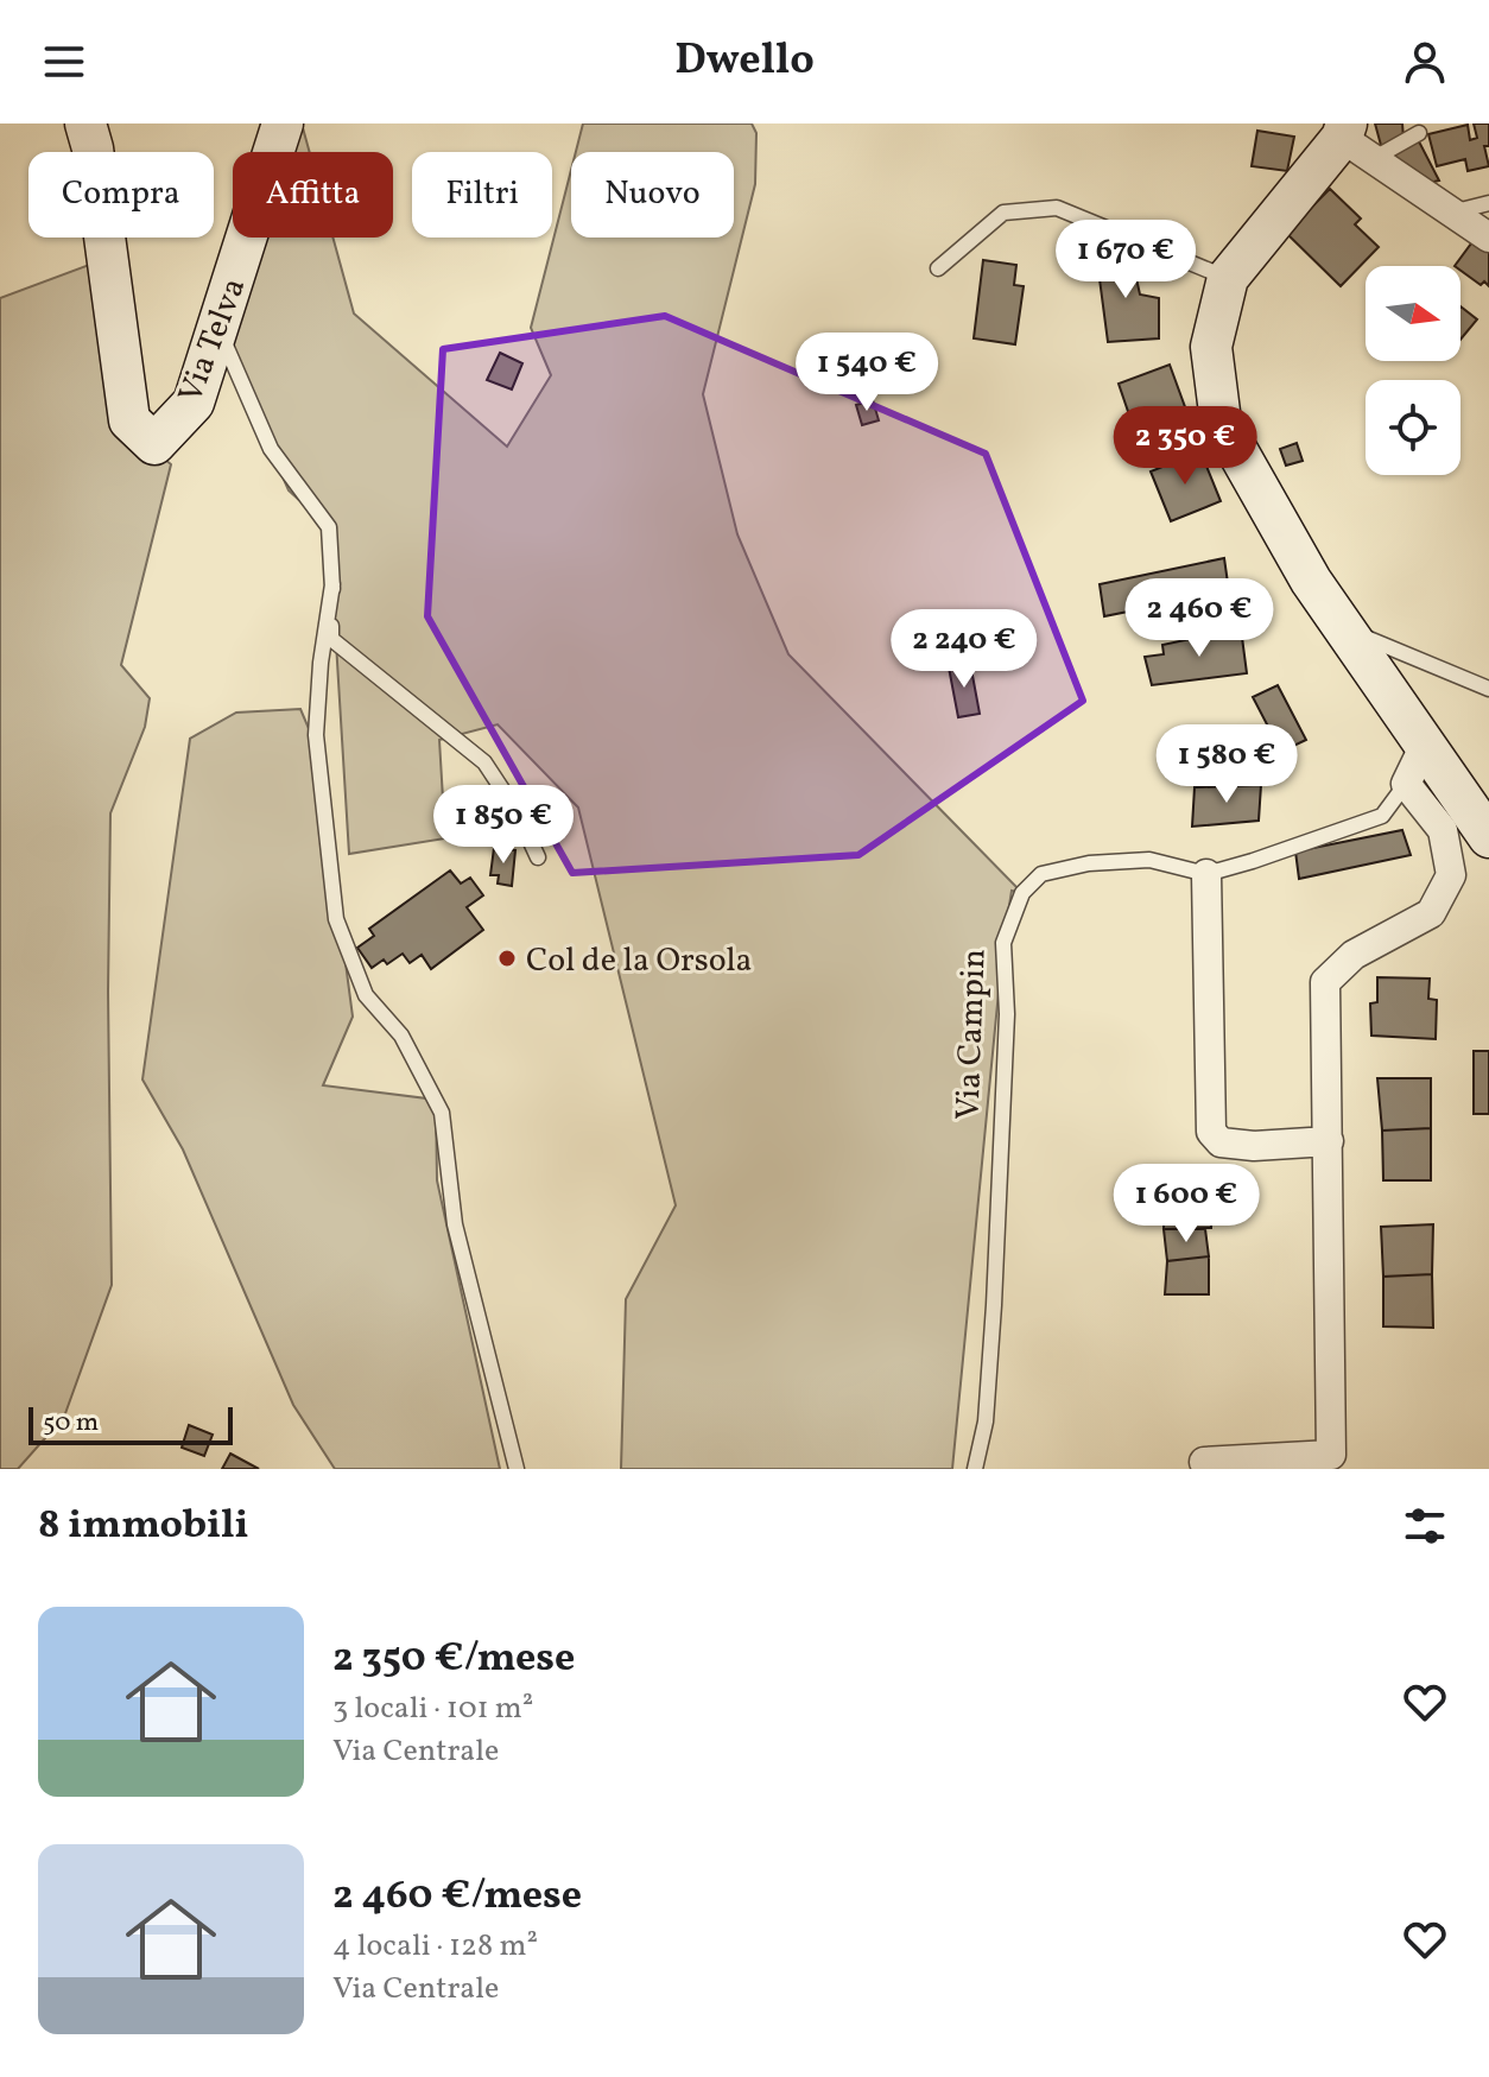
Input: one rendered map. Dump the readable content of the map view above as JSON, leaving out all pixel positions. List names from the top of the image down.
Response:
{
  "streets": {
    "street": ["Via Telva"],
    "lane": ["Via Campin"]
  },
  "places": ["Col de la Orsola"],
  "scale_bar": "50 m",
  "north": "right",
  "page": {
    "header": "Dwello",
    "chip": [
      "Compra",
      "Affitta",
      "Filtri",
      "Nuovo"
    ],
    "price": [
      "1 670 €",
      "1 540 €",
      "2 350 €",
      "2 460 €",
      "2 240 €",
      "1 580 €",
      "1 850 €",
      "1 600 €"
    ],
    "scale": "50 m",
    "heading": "8 immobili",
    "list": [
      {
        "name": "2 350 €/mese",
        "note": "3 locali · 101 m² · Via Centrale"
      },
      {
        "name": "2 460 €/mese",
        "note": "4 locali · 128 m² · Via Centrale"
      }
    ]
  }
}
